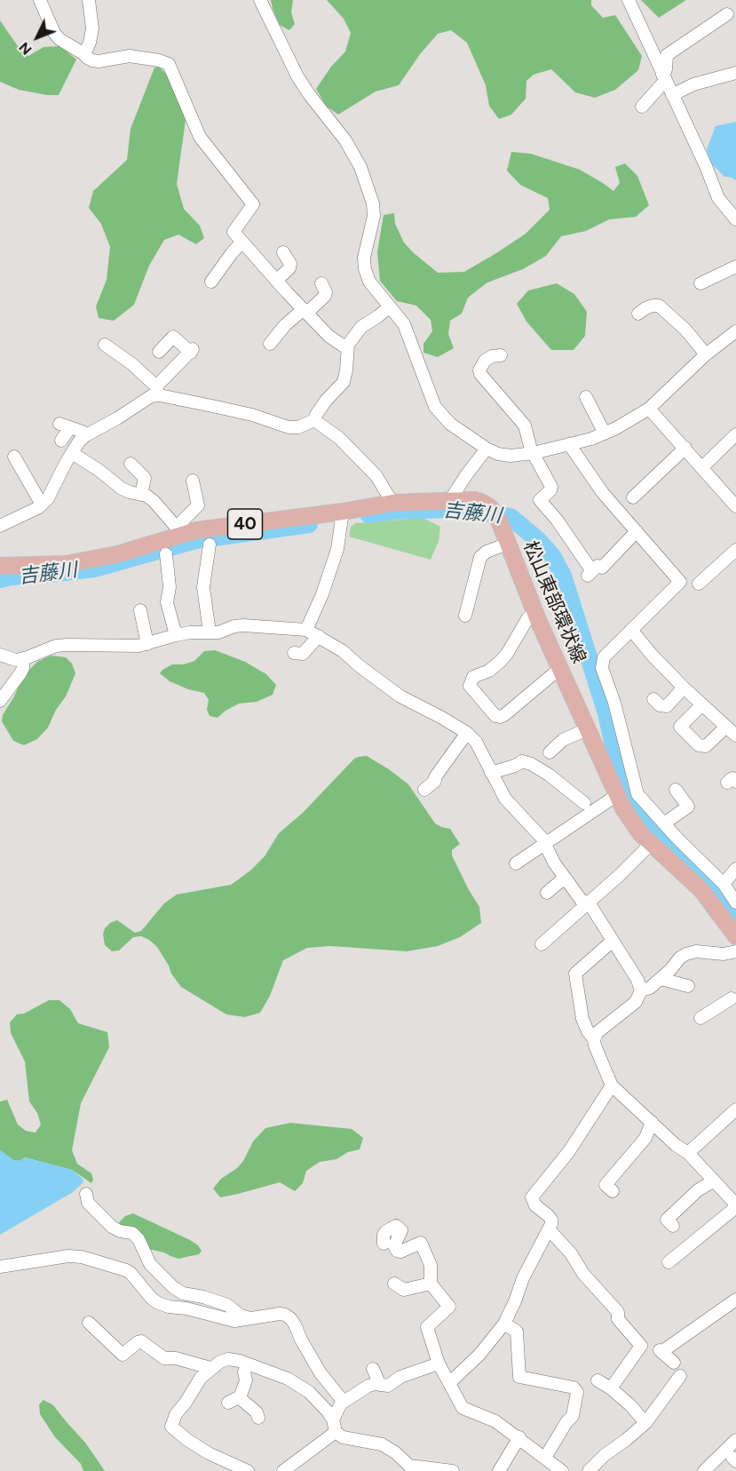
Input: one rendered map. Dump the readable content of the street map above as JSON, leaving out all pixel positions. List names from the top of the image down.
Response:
{
  "streets": {
    "main road": ["40", "松山東部環状線"]
  },
  "water": ["吉藤川"],
  "north": "bottom left"
}
